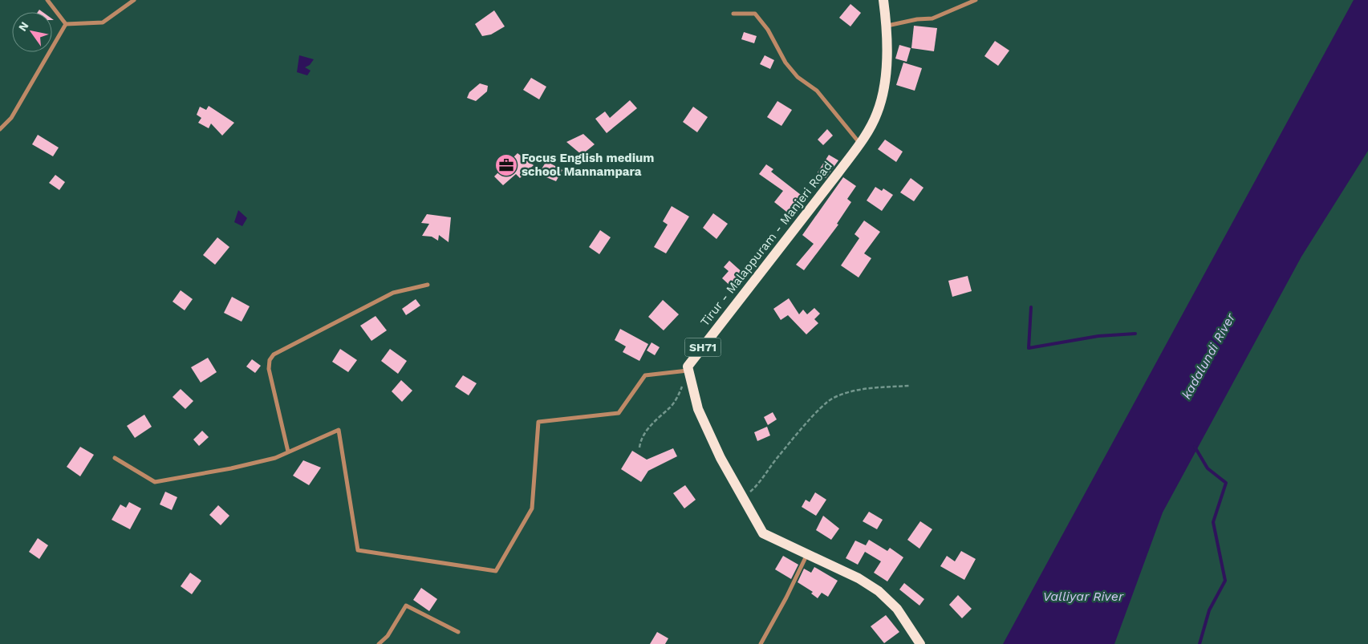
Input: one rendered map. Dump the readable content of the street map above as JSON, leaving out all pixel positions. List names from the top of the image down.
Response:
{
  "streets": {
    "main road": ["Tirur - Malappuram - Manjeri Road", "SH71"]
  },
  "crossings": [
    ["Tirur - Malappuram - Manjeri Road", "SH71"]
  ],
  "water": ["kadalundi River", "Valliyar River"],
  "places": {
    "office": ["Focus English medium school Mannampara"]
  },
  "north": "top left"
}
